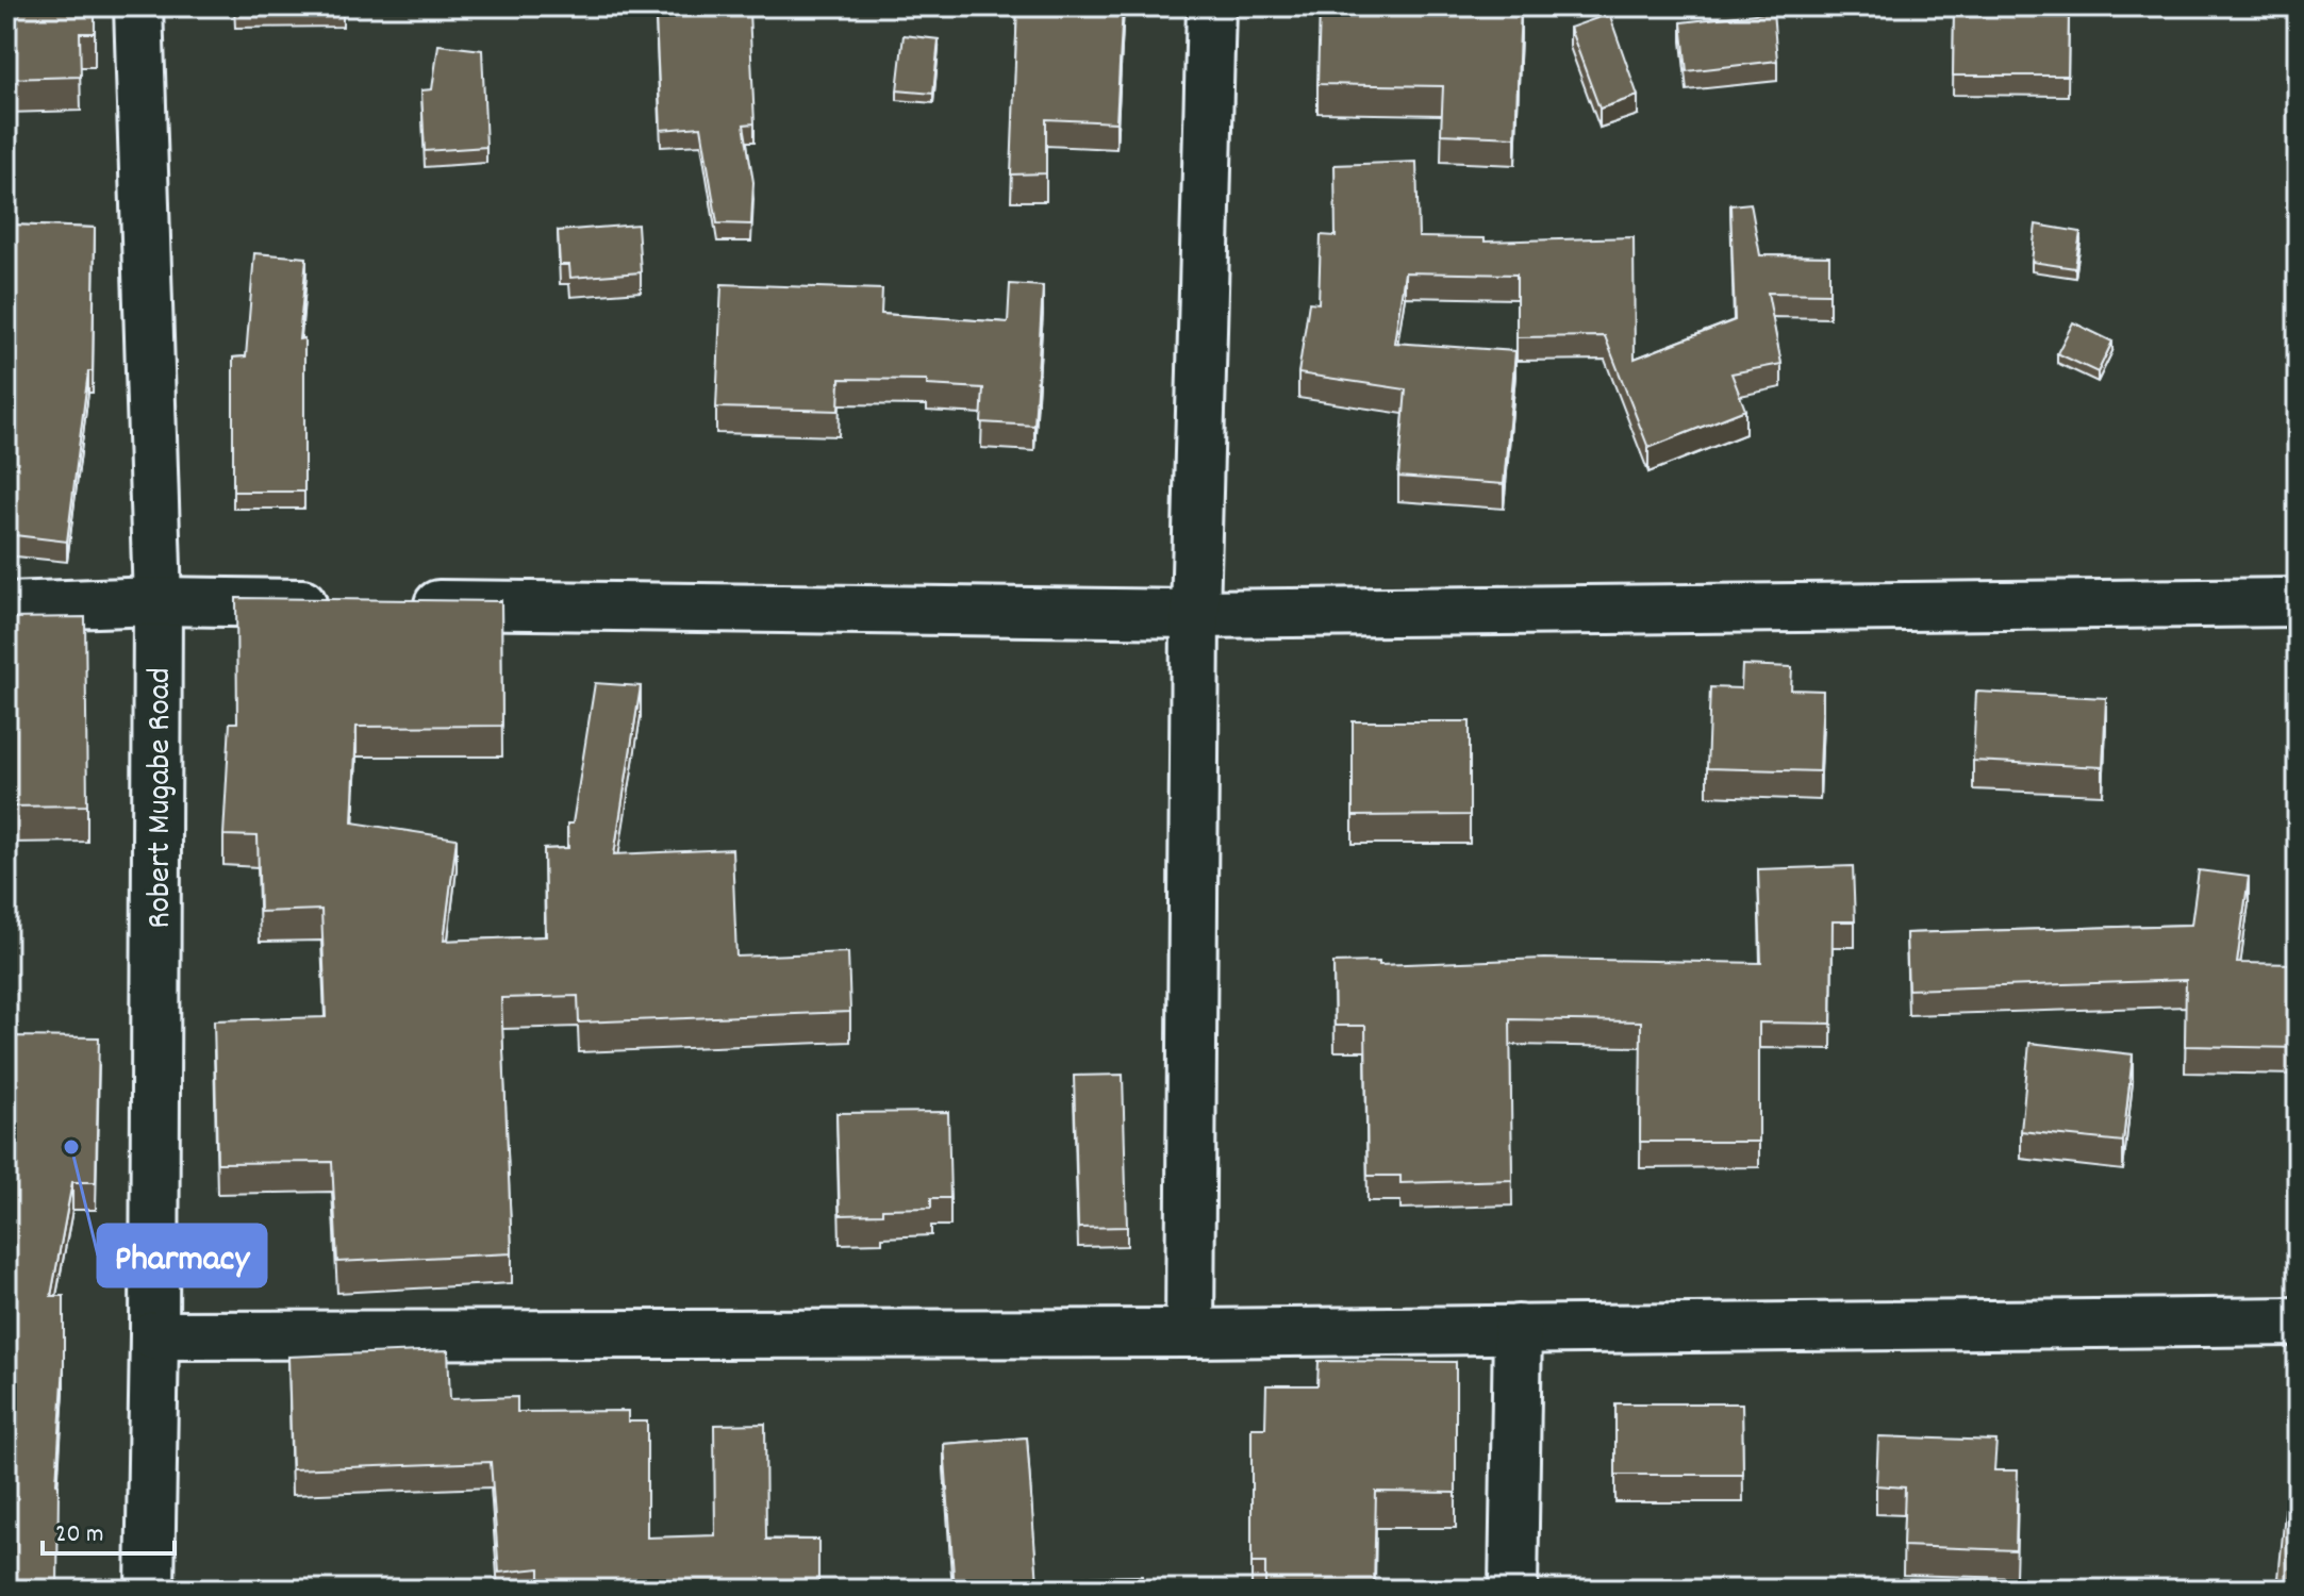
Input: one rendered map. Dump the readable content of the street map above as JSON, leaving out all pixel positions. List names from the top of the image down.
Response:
{
  "streets": {
    "street": ["Robert Mugabe Road"]
  },
  "places": ["Pharmacy"],
  "scale_bar": "20 m"
}
